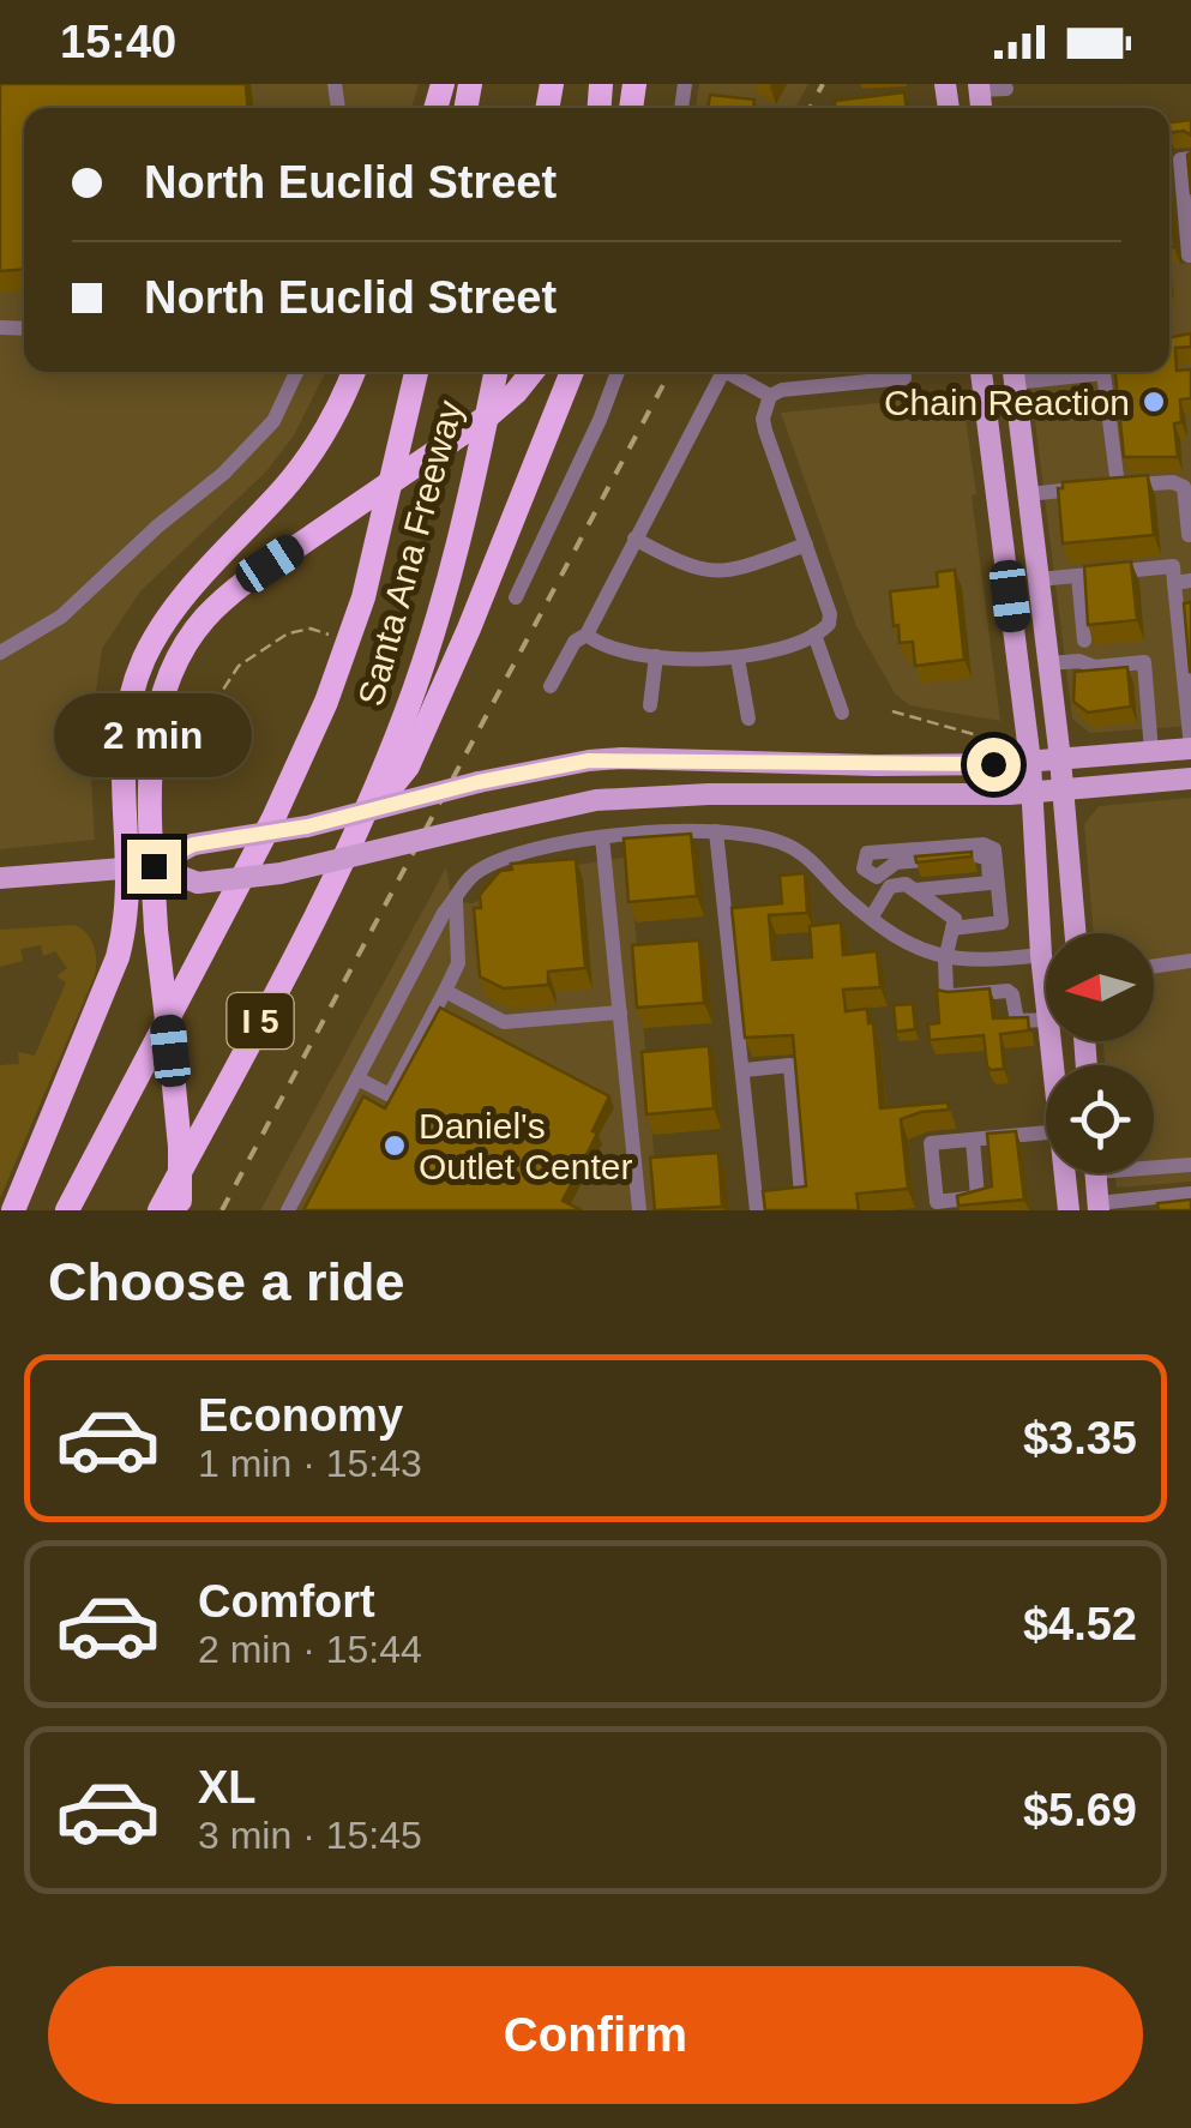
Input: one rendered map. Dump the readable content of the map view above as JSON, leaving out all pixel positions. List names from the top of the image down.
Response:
{
  "streets": {
    "highway": ["Santa Ana Freeway", "I 5"]
  },
  "places": ["Chain Reaction", "Daniel's Outlet Center"],
  "north": "left",
  "page": {
    "status": "15:40",
    "banner": ["North Euclid Street", "North Euclid Street"],
    "bubble": "2 min",
    "heading": "Choose a ride",
    "list": [
      {
        "name": "Economy",
        "note": "1 min · 15:43",
        "value": "$3.35"
      },
      {
        "name": "Comfort",
        "note": "2 min · 15:44",
        "value": "$4.52"
      },
      {
        "name": "XL",
        "note": "3 min · 15:45",
        "value": "$5.69"
      }
    ],
    "buttons": "Confirm"
  }
}
